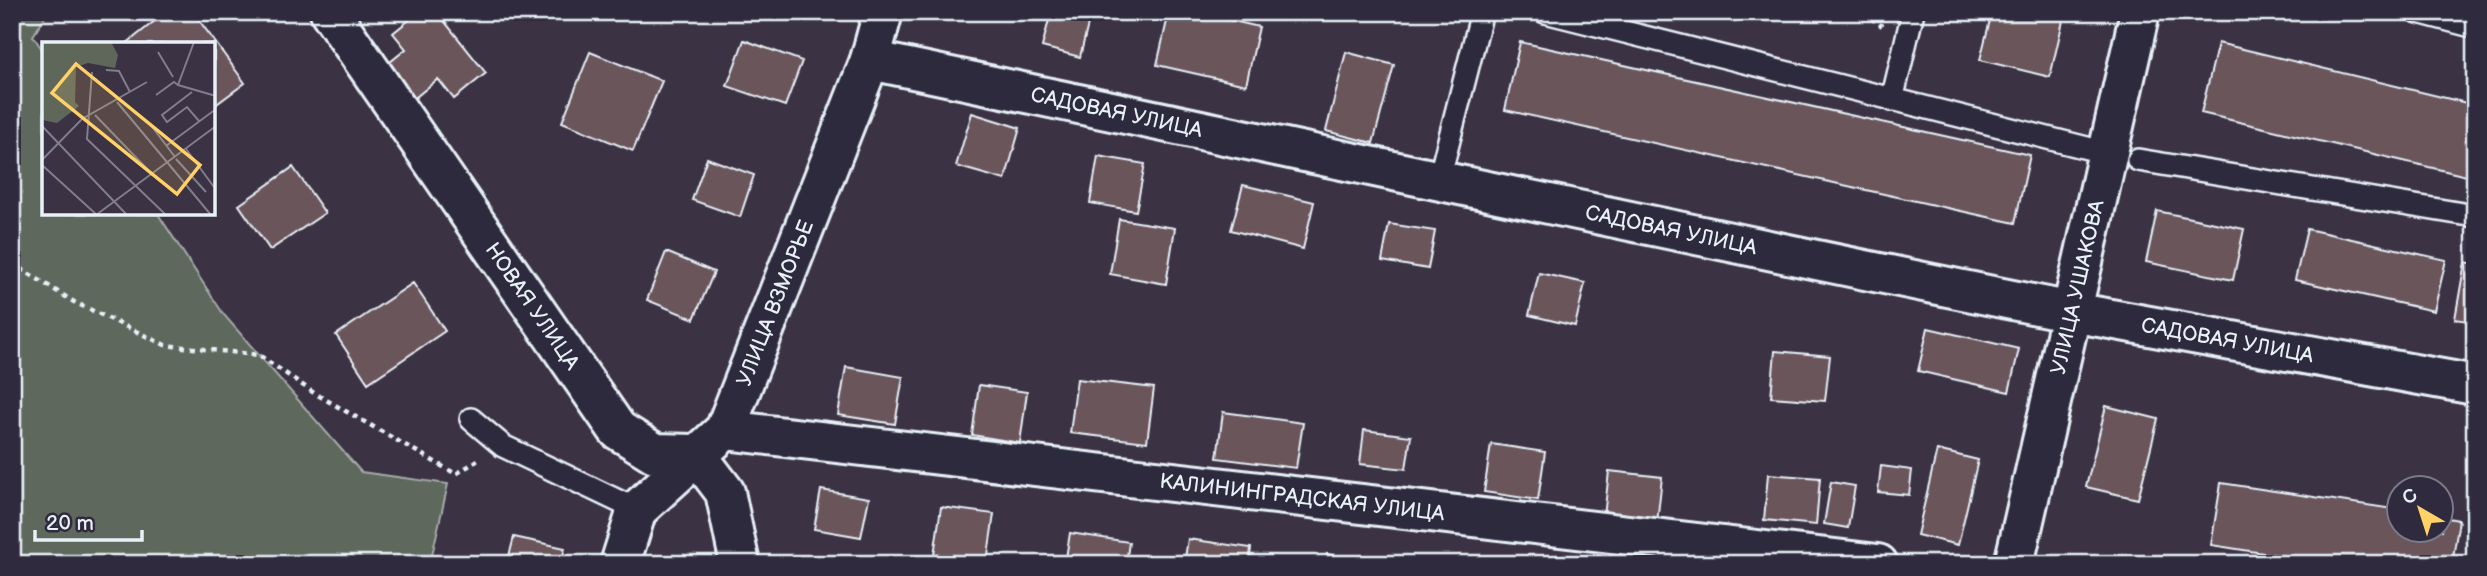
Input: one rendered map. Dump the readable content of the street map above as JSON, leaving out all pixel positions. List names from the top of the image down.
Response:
{
  "streets": {
    "street": [
      "САДОВАЯ УЛИЦА",
      "УЛИЦА УШАКОВА",
      "УЛИЦА ВЗМОРЬЕ",
      "НОВАЯ УЛИЦА",
      "КАЛИНИНГРАДСКАЯ УЛИЦА"
    ]
  },
  "crossings": [
    ["САДОВАЯ УЛИЦА", "УЛИЦА УШАКОВА"],
    ["САДОВАЯ УЛИЦА", "УЛИЦА ВЗМОРЬЕ"],
    ["УЛИЦА ВЗМОРЬЕ", "НОВАЯ УЛИЦА"],
    ["УЛИЦА ВЗМОРЬЕ", "КАЛИНИНГРАДСКАЯ УЛИЦА"],
    ["НОВАЯ УЛИЦА", "КАЛИНИНГРАДСКАЯ УЛИЦА"]
  ],
  "scale_bar": "20 m",
  "north": "top left"
}
